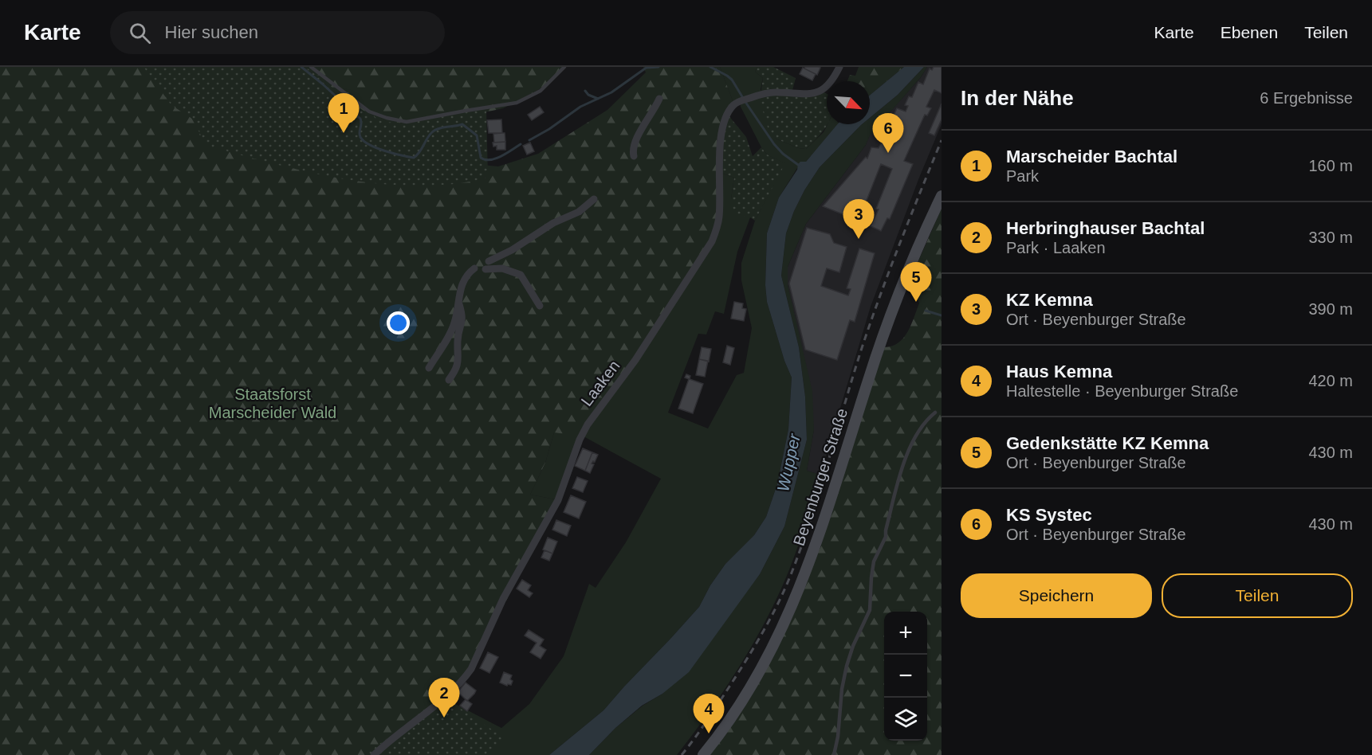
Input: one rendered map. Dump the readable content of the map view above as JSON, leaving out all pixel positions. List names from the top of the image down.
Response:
{
  "streets": {
    "main road": ["Beyenburger Straße"],
    "street": ["Laaken"]
  },
  "water": ["Wupper"],
  "parks": ["Staatsforst Marscheider Wald"],
  "north": "bottom right",
  "page": {
    "header": "Karte",
    "search": "Hier suchen",
    "nav": ["Karte", "Ebenen", "Teilen"],
    "heading": ["In der Nähe", "6 Ergebnisse"],
    "pins": [
      "1",
      "6",
      "3",
      "5",
      "2",
      "4"
    ],
    "list": [
      {
        "mark": "1",
        "name": "Marscheider Bachtal",
        "note": "Park",
        "value": "160 m"
      },
      {
        "mark": "2",
        "name": "Herbringhauser Bachtal",
        "note": "Park · Laaken",
        "value": "330 m"
      },
      {
        "mark": "3",
        "name": "KZ Kemna",
        "note": "Ort · Beyenburger Straße",
        "value": "390 m"
      },
      {
        "mark": "4",
        "name": "Haus Kemna",
        "note": "Haltestelle · Beyenburger Straße",
        "value": "420 m"
      },
      {
        "mark": "5",
        "name": "Gedenkstätte KZ Kemna",
        "note": "Ort · Beyenburger Straße",
        "value": "430 m"
      },
      {
        "mark": "6",
        "name": "KS Systec",
        "note": "Ort · Beyenburger Straße",
        "value": "430 m"
      }
    ],
    "buttons": ["Speichern", "Teilen"],
    "map_buttons": ["+", "−"]
  }
}
